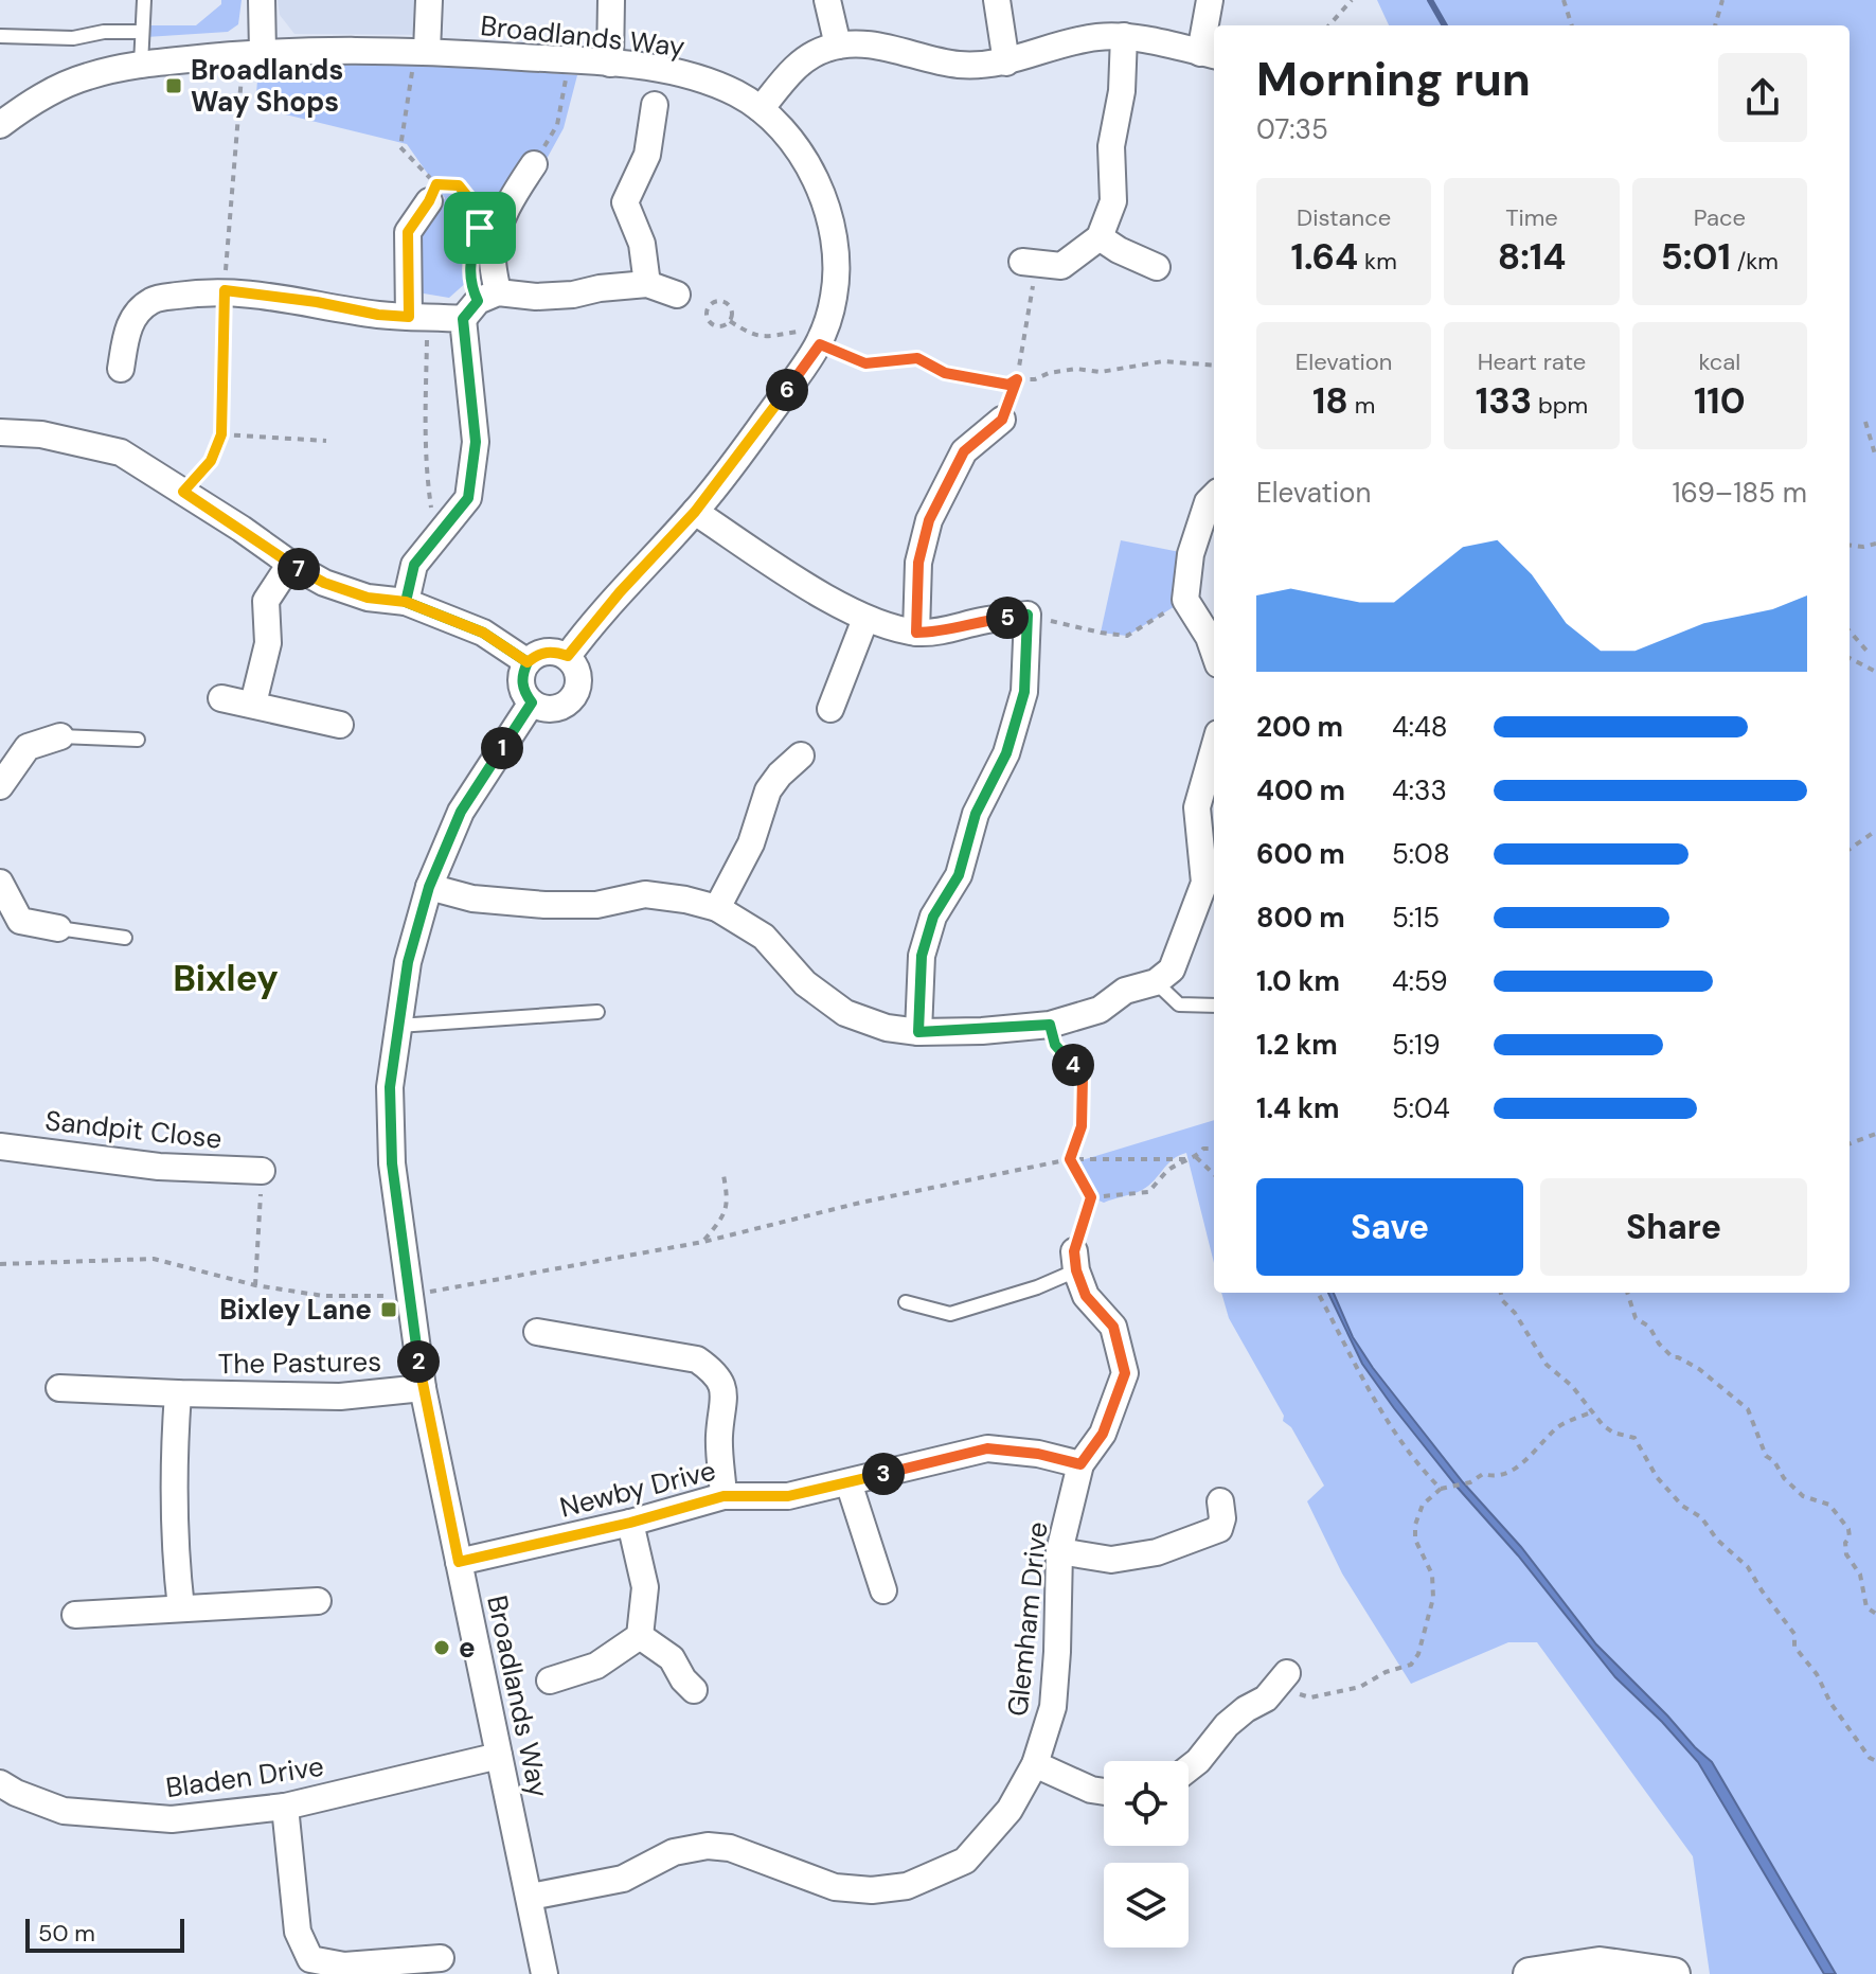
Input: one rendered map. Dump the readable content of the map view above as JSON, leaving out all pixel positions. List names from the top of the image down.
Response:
{
  "streets": {
    "street": [
      "Broadlands Way",
      "Sandpit Close",
      "The Pastures",
      "Newby Drive",
      "Glemham Drive",
      "Bladen Drive"
    ]
  },
  "crossings": [
    ["Broadlands Way", "The Pastures"],
    ["Broadlands Way", "Newby Drive"],
    ["Broadlands Way", "Glemham Drive"],
    ["Broadlands Way", "Bladen Drive"],
    ["Newby Drive", "Glemham Drive"]
  ],
  "districts": ["Bixley"],
  "places": {
    "transit": ["Broadlands Way Shops", "Bixley Lane"],
    "other": ["e"]
  },
  "scale_bar": "50 m",
  "page": {
    "heading": ["Morning run", "07:35"],
    "stats": [
      ["Distance", "1.64 km"],
      ["Time", "8:14"],
      ["Pace", "5:01 /km"],
      ["Elevation", "18 m"],
      ["Heart rate", "133 bpm"],
      ["kcal", "110"]
    ],
    "pins": [
      "6",
      "7",
      "5",
      "1",
      "4",
      "2",
      "3"
    ],
    "chart": ["Elevation", "169–185 m"],
    "list": [
      {
        "name": "200 m",
        "note": "4:48"
      },
      {
        "name": "400 m",
        "note": "4:33"
      },
      {
        "name": "600 m",
        "note": "5:08"
      },
      {
        "name": "800 m",
        "note": "5:15"
      },
      {
        "name": "1.0 km",
        "note": "4:59"
      },
      {
        "name": "1.2 km",
        "note": "5:19"
      },
      {
        "name": "1.4 km",
        "note": "5:04"
      }
    ],
    "buttons": ["Save", "Share"],
    "scale": "50 m"
  }
}
